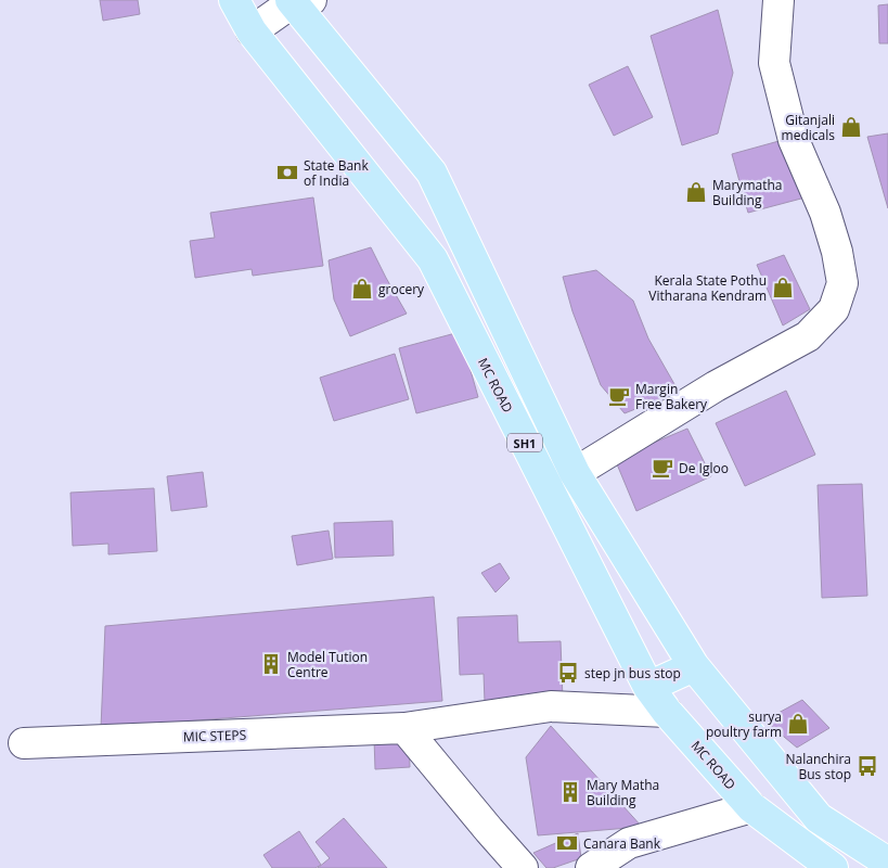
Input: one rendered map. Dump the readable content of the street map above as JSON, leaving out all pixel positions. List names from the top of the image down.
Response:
{
  "streets": {
    "main road": ["MC ROAD", "SH1"],
    "street": ["MIC STEPS"]
  },
  "crossings": [
    ["MC ROAD", "MIC STEPS"]
  ],
  "places": {
    "shop": [
      "Gitanjali medicals",
      "Marymatha Building",
      "Kerala State Pothu Vitharana Kendram",
      "grocery",
      "surya poultry farm"
    ],
    "bank": ["State Bank of India", "Canara Bank"],
    "cafe": ["Margin Free Bakery", "De Igloo"],
    "building": ["Model Tution Centre", "Mary Matha Building"],
    "bus stop": ["step jn bus stop", "Nalanchira Bus stop"]
  }
}
